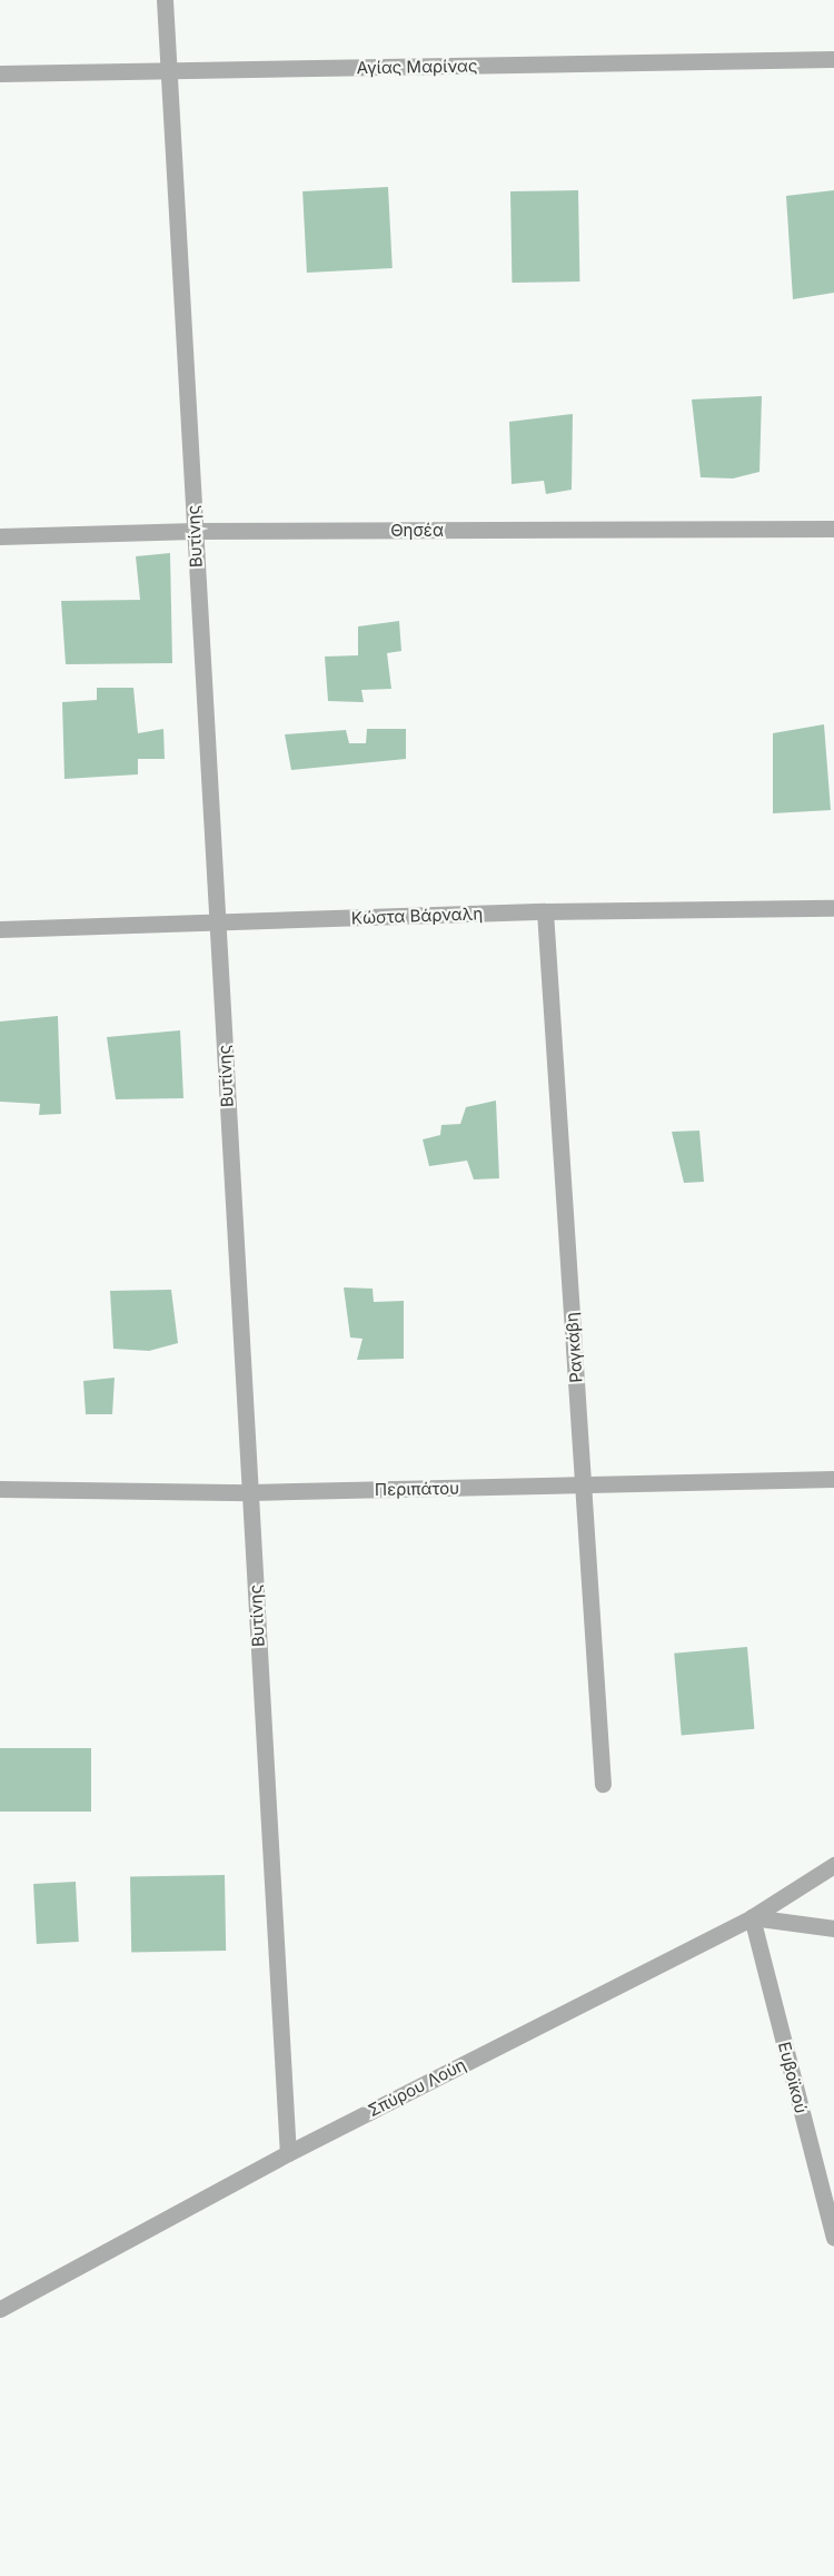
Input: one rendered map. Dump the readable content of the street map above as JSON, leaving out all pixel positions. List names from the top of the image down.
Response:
{
  "streets": {
    "street": [
      "Αγίας Μαρίνας",
      "Θησέα",
      "Βυτίνης",
      "Κώστα Βάρναλη",
      "Ραγκάβη",
      "Περιπάτου",
      "Ευβοϊκού",
      "Σπύρου Λούη"
    ]
  },
  "crossings": [
    ["Αγίας Μαρίνας", "Βυτίνης"],
    ["Θησέα", "Βυτίνης"],
    ["Βυτίνης", "Κώστα Βάρναλη"],
    ["Βυτίνης", "Περιπάτου"],
    ["Βυτίνης", "Σπύρου Λούη"],
    ["Κώστα Βάρναλη", "Ραγκάβη"],
    ["Ραγκάβη", "Περιπάτου"],
    ["Ευβοϊκού", "Σπύρου Λούη"]
  ]
}
